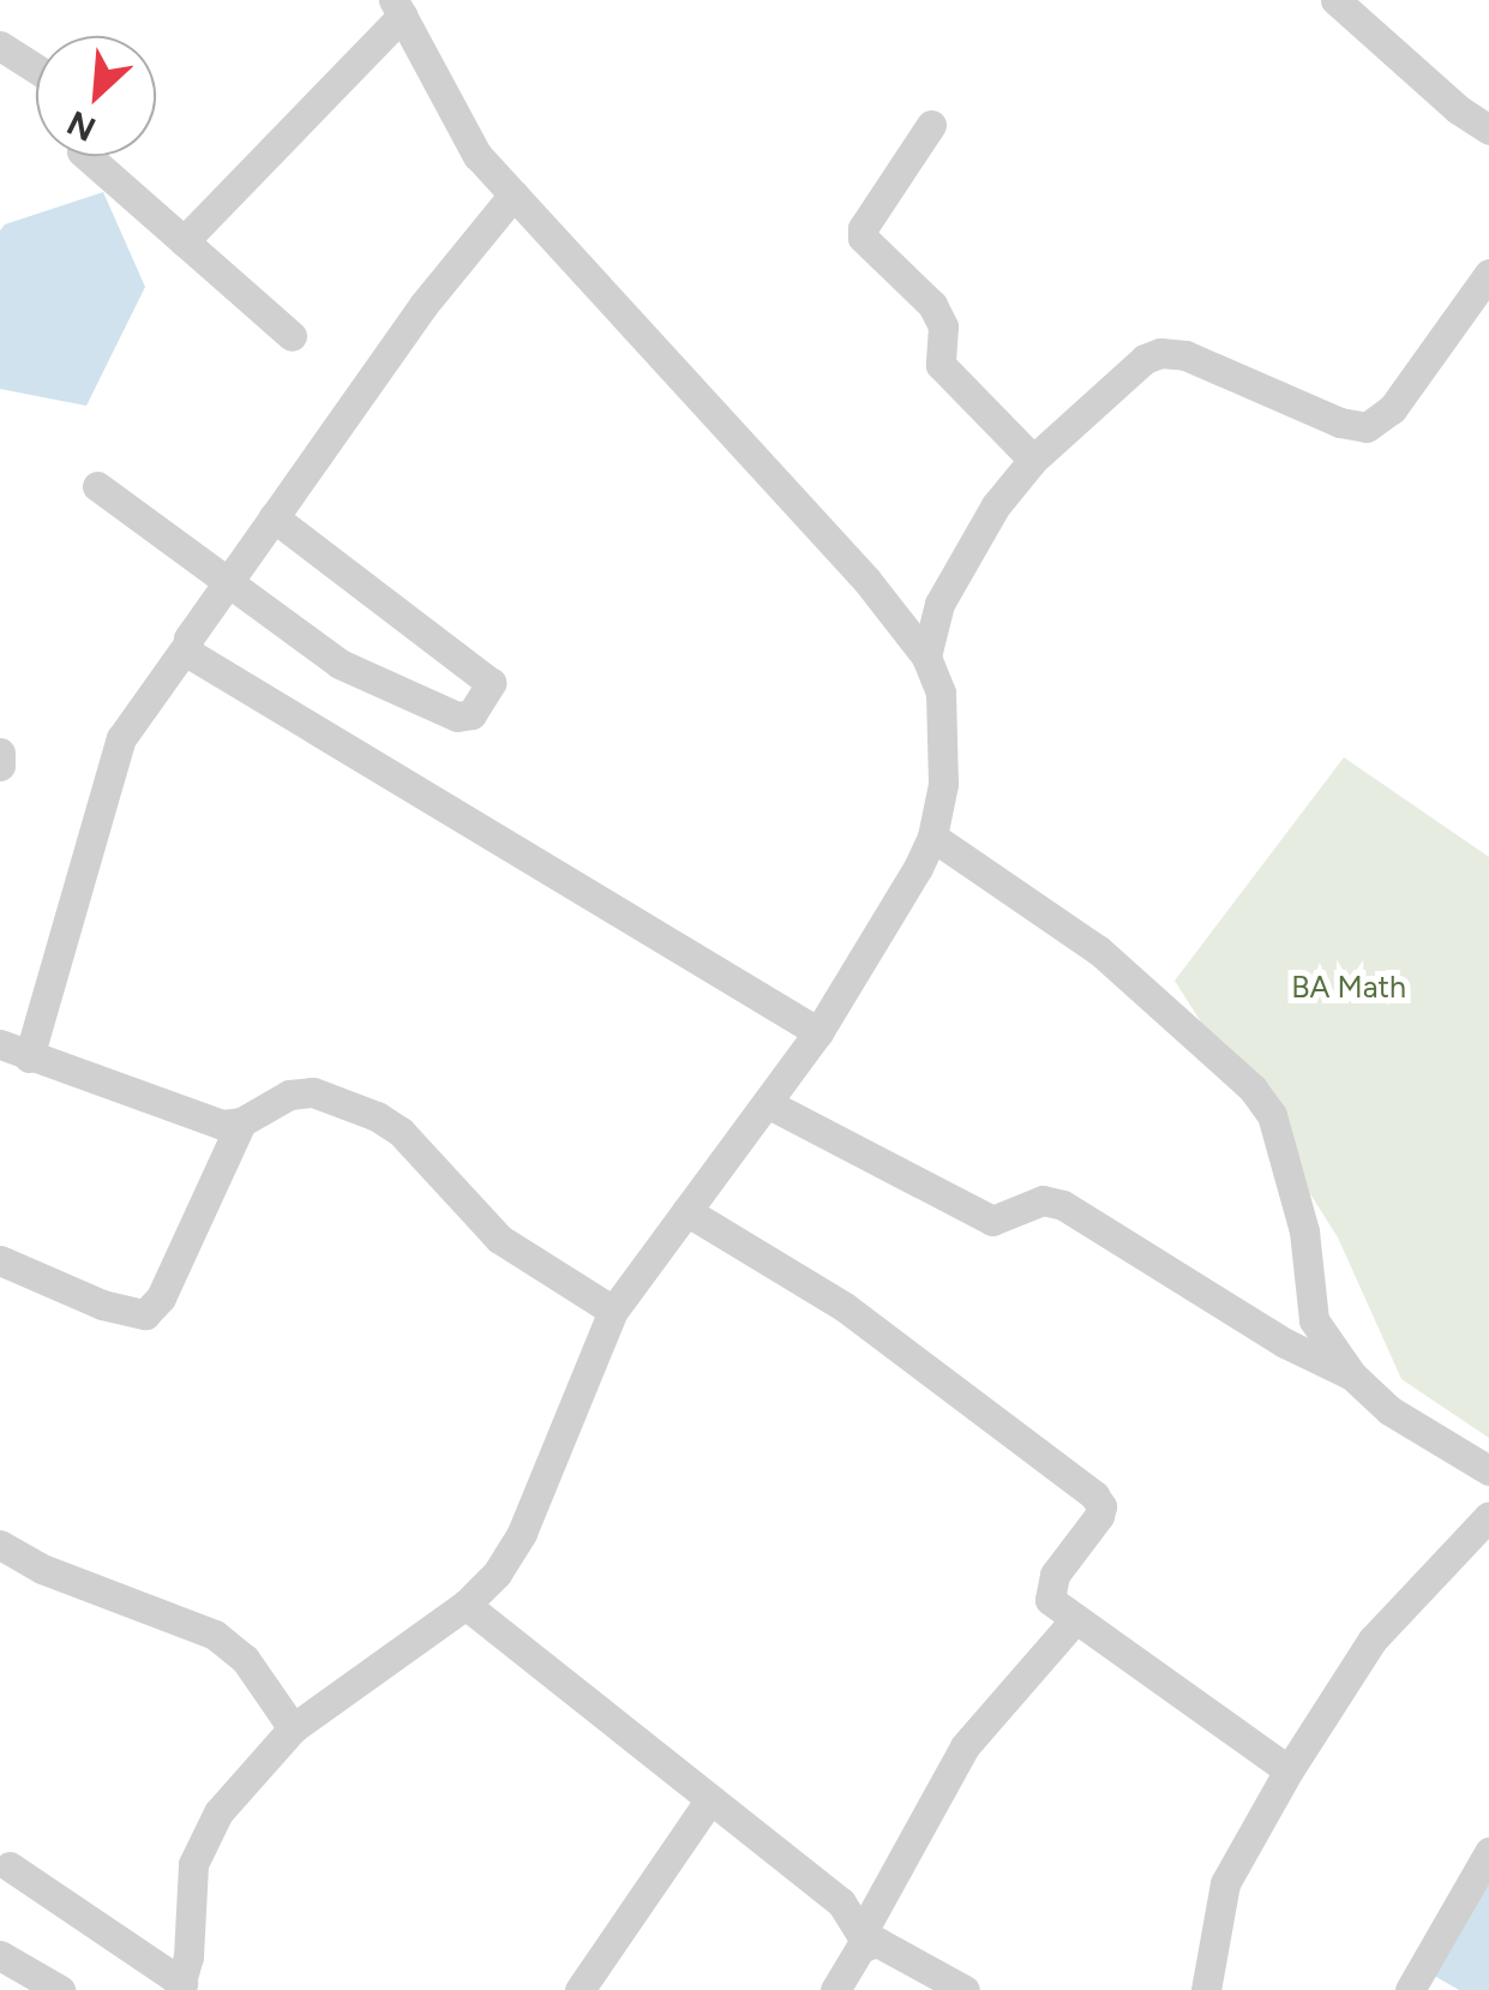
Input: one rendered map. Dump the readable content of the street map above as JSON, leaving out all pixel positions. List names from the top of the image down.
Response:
{
  "parks": ["BA Math"],
  "north": "bottom left"
}
